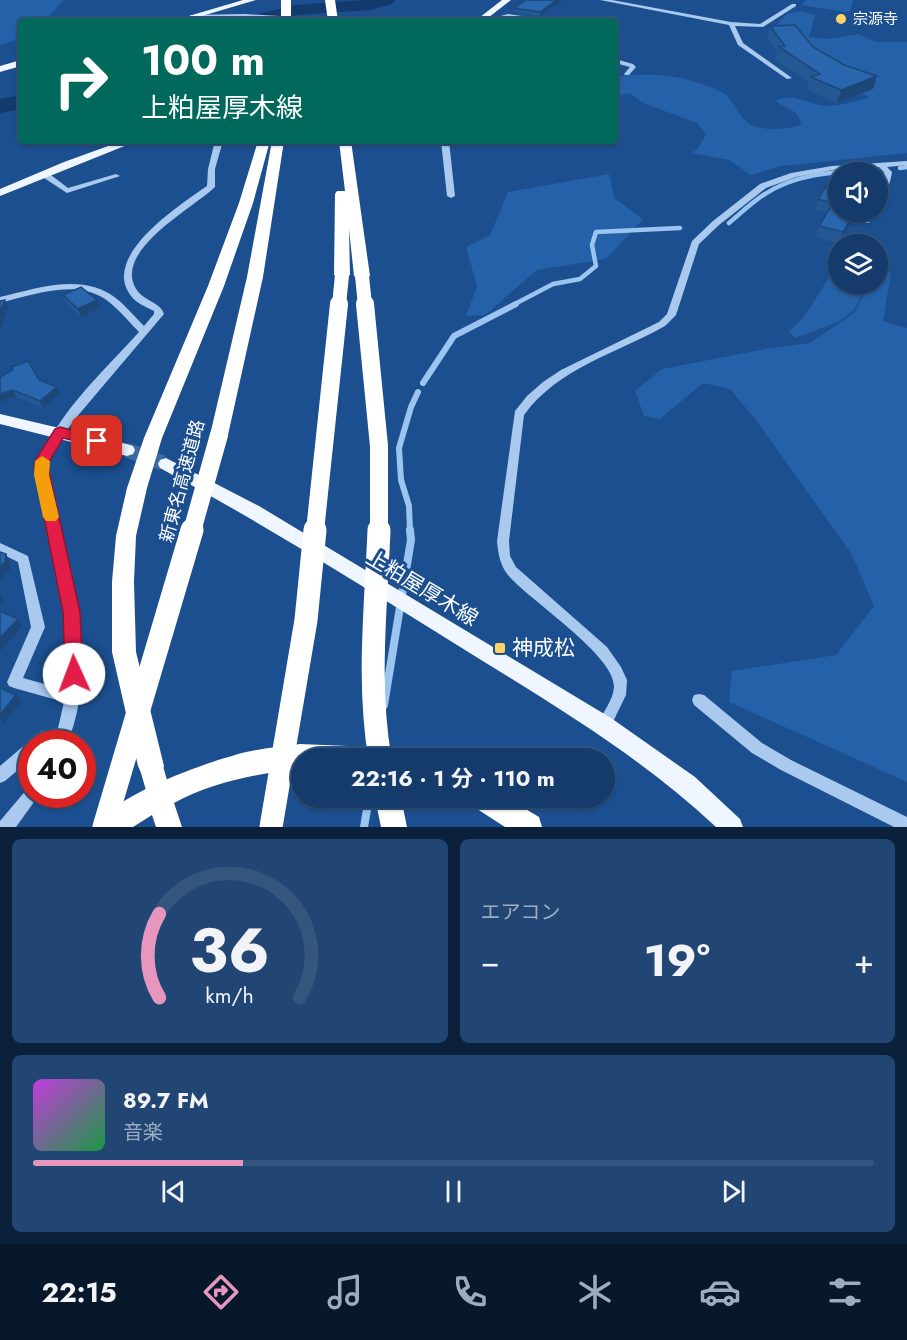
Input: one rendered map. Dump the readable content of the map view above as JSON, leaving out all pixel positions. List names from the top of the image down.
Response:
{
  "streets": {
    "highway": ["新東名高速道路"],
    "main road": ["上粕屋厚木線"]
  },
  "places": {
    "other": ["宗源寺"],
    "transit": ["神成松"]
  },
  "page": {
    "turn": ["100 m", "上粕屋厚木線"],
    "limit": "40",
    "trip": "22:16 · 1 分 · 110 m",
    "tile": "エアコン",
    "heat": ["−", "19°", "+"],
    "song": ["89.7 FM", "音楽"],
    "tabs": "22:15",
    "gauge": ["36", "km/h"]
  }
}
